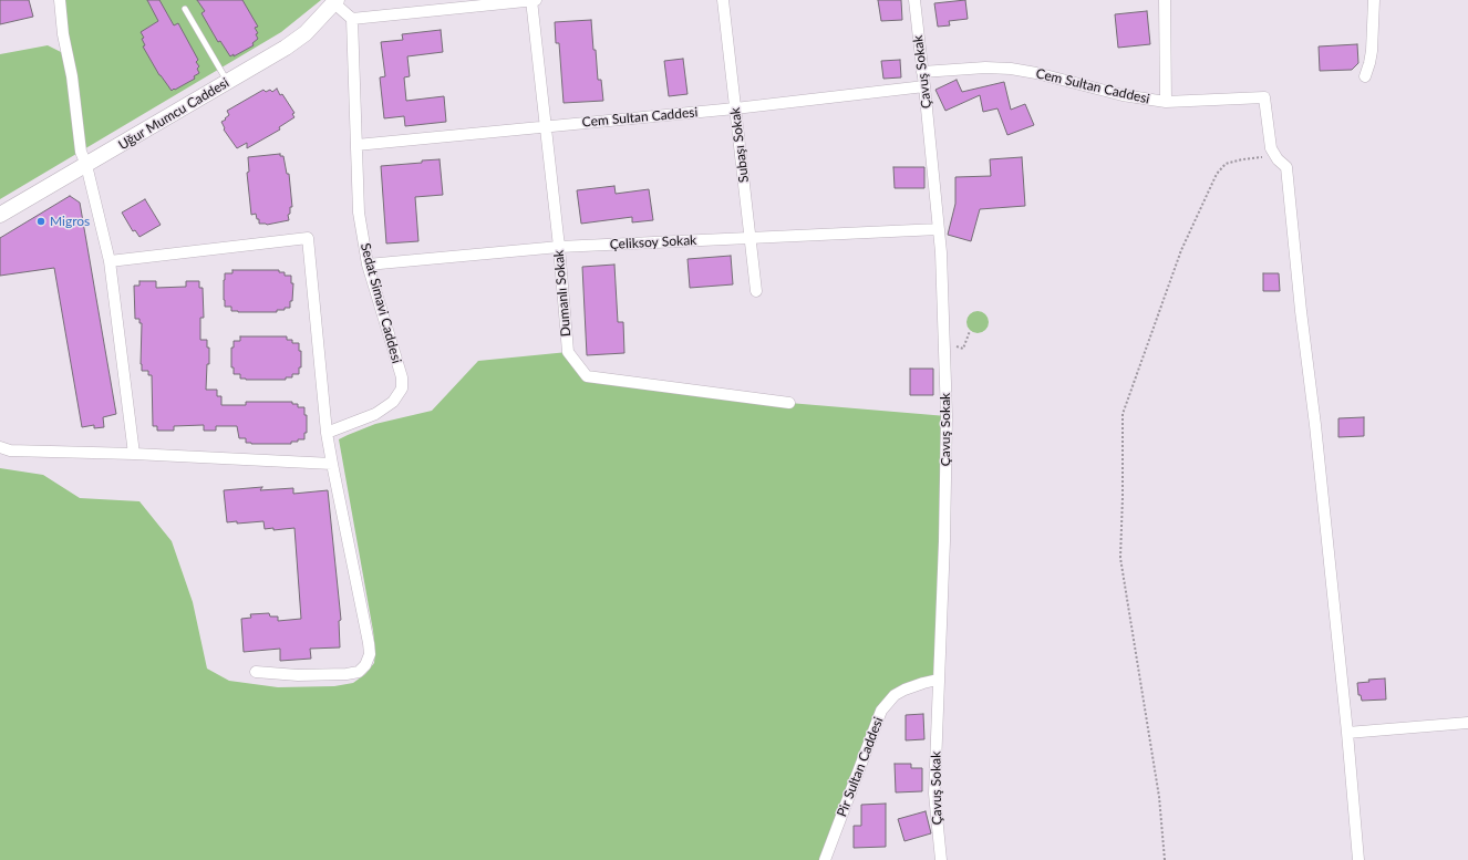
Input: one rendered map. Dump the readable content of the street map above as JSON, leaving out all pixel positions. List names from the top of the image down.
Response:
{
  "streets": {
    "street": [
      "Çavuş Sokak",
      "Cem Sultan Caddesi",
      "Uğur Mumcu Caddesi",
      "Subaşı Sokak",
      "Çeliksoy Sokak",
      "Dumanlı Sokak",
      "Sedat Simavi Caddesi",
      "Pir Sultan Caddesi"
    ]
  },
  "crossings": [
    ["Çavuş Sokak", "Cem Sultan Caddesi"],
    ["Çavuş Sokak", "Çeliksoy Sokak"],
    ["Çavuş Sokak", "Pir Sultan Caddesi"],
    ["Cem Sultan Caddesi", "Subaşı Sokak"],
    ["Cem Sultan Caddesi", "Dumanlı Sokak"],
    ["Cem Sultan Caddesi", "Sedat Simavi Caddesi"],
    ["Subaşı Sokak", "Çeliksoy Sokak"],
    ["Çeliksoy Sokak", "Dumanlı Sokak"],
    ["Çeliksoy Sokak", "Sedat Simavi Caddesi"]
  ],
  "places": ["Migros"]
}
